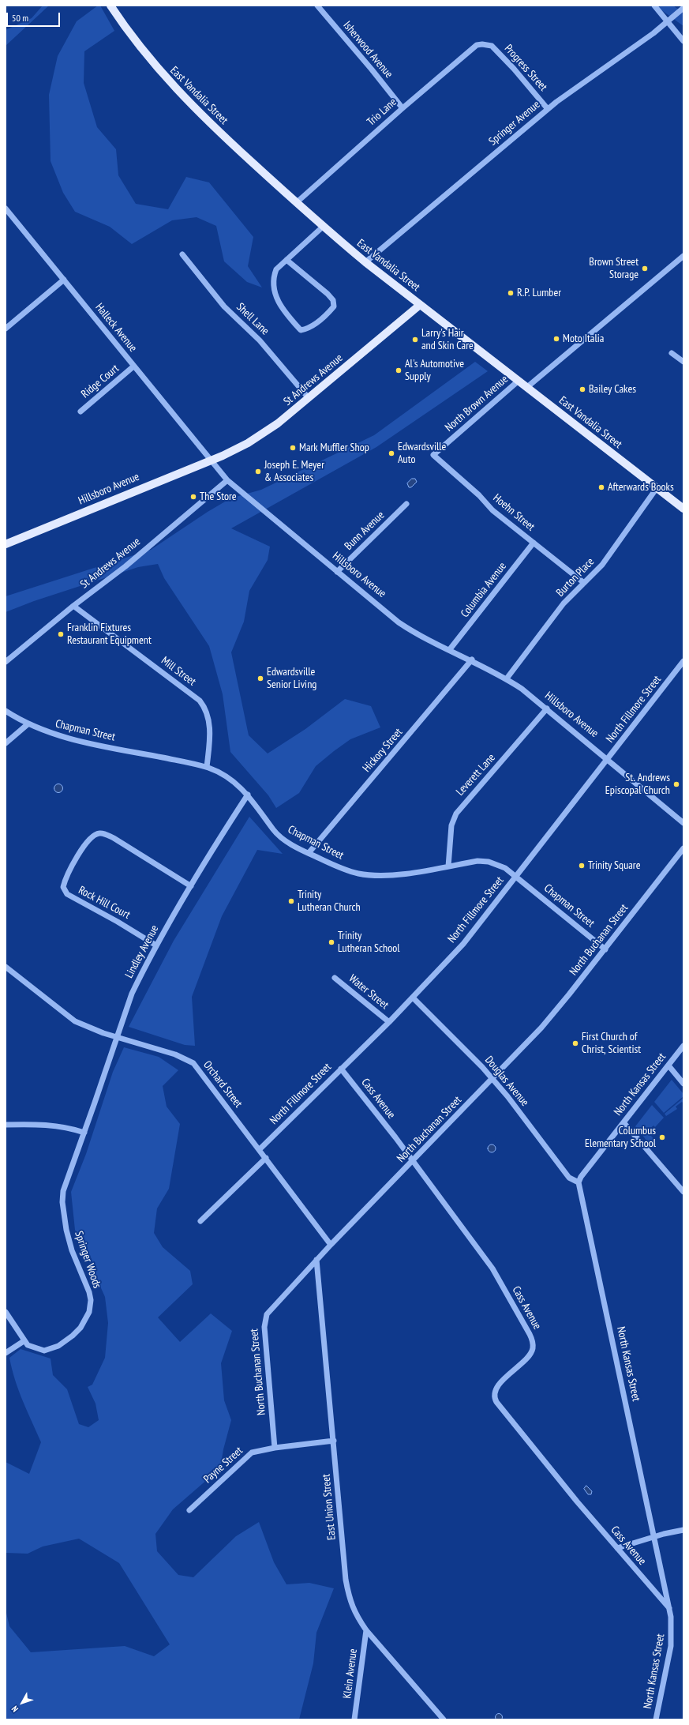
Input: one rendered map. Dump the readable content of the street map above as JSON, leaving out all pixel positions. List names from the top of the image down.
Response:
{
  "streets": {
    "main road": ["East Vandalia Street", "St Andrews Avenue", "Hillsboro Avenue"],
    "street": [
      "Isherwood Avenue",
      "Progress Street",
      "Trio Lane",
      "Springer Avenue",
      "Shell Lane",
      "Halleck Avenue",
      "Ridge Court",
      "North Brown Avenue",
      "Hoehn Street",
      "Bunn Avenue",
      "Burton Place",
      "Columbia Avenue",
      "Mill Street",
      "North Fillmore Street",
      "Chapman Street",
      "Hickory Street",
      "Leverett Lane",
      "Rock Hill Court",
      "North Buchanan Street",
      "Lindley Avenue",
      "Water Street",
      "Douglas Avenue",
      "Orchard Street",
      "North Kansas Street",
      "Cass Avenue",
      "Springer Woods",
      "Payne Street",
      "East Union Street",
      "Klein Avenue"
    ]
  },
  "crossings": [
    ["Isherwood Avenue", "Trio Lane"],
    ["Progress Street", "Trio Lane"],
    ["Progress Street", "Springer Avenue"],
    ["East Vandalia Street", "Trio Lane"],
    ["East Vandalia Street", "Springer Avenue"],
    ["East Vandalia Street", "St Andrews Avenue"],
    ["East Vandalia Street", "North Brown Avenue"],
    ["East Vandalia Street", "Burton Place"],
    ["Shell Lane", "St Andrews Avenue"],
    ["Halleck Avenue", "St Andrews Avenue"],
    ["Halleck Avenue", "Ridge Court"],
    ["Halleck Avenue", "Hillsboro Avenue"],
    ["St Andrews Avenue", "Hillsboro Avenue"],
    ["St Andrews Avenue", "Mill Street"],
    ["North Brown Avenue", "Hoehn Street"],
    ["Hillsboro Avenue", "Bunn Avenue"],
    ["Hillsboro Avenue", "Burton Place"],
    ["Hillsboro Avenue", "Columbia Avenue"],
    ["Hillsboro Avenue", "North Fillmore Street"],
    ["Hillsboro Avenue", "Hickory Street"],
    ["Hillsboro Avenue", "Leverett Lane"],
    ["Hoehn Street", "Burton Place"],
    ["Hoehn Street", "Columbia Avenue"],
    ["Mill Street", "Chapman Street"],
    ["North Fillmore Street", "Chapman Street"],
    ["North Fillmore Street", "Water Street"],
    ["North Fillmore Street", "Douglas Avenue"],
    ["North Fillmore Street", "Orchard Street"],
    ["North Fillmore Street", "Cass Avenue"],
    ["Chapman Street", "Hickory Street"],
    ["Chapman Street", "Leverett Lane"],
    ["Chapman Street", "North Buchanan Street"],
    ["Chapman Street", "Lindley Avenue"],
    ["Rock Hill Court", "Lindley Avenue"],
    ["North Buchanan Street", "Douglas Avenue"],
    ["North Buchanan Street", "Orchard Street"],
    ["North Buchanan Street", "Cass Avenue"],
    ["North Buchanan Street", "Payne Street"],
    ["North Buchanan Street", "East Union Street"],
    ["Lindley Avenue", "Orchard Street"],
    ["Lindley Avenue", "Springer Woods"],
    ["Douglas Avenue", "North Kansas Street"],
    ["North Kansas Street", "Cass Avenue"],
    ["Payne Street", "East Union Street"],
    ["East Union Street", "Klein Avenue"]
  ],
  "places": [
    "Brown Street Storage",
    "R.P. Lumber",
    "Moto Italia",
    "Larry's Hair and Skin Care",
    "Al's Automotive Supply",
    "Bailey Cakes",
    "Mark Muffler Shop",
    "Edwardsville Auto",
    "Joseph E. Meyer & Associates",
    "Afterwards Books",
    "The Store",
    "Franklin Fixtures Restaurant Equipment",
    "Edwardsville Senior Living",
    "St. Andrews Episcopal Church",
    "Trinity Square",
    "Trinity Lutheran Church",
    "Trinity Lutheran School",
    "First Church of Christ, Scientist",
    "Columbus Elementary School"
  ],
  "scale_bar": "50 m",
  "north": "bottom left"
}
